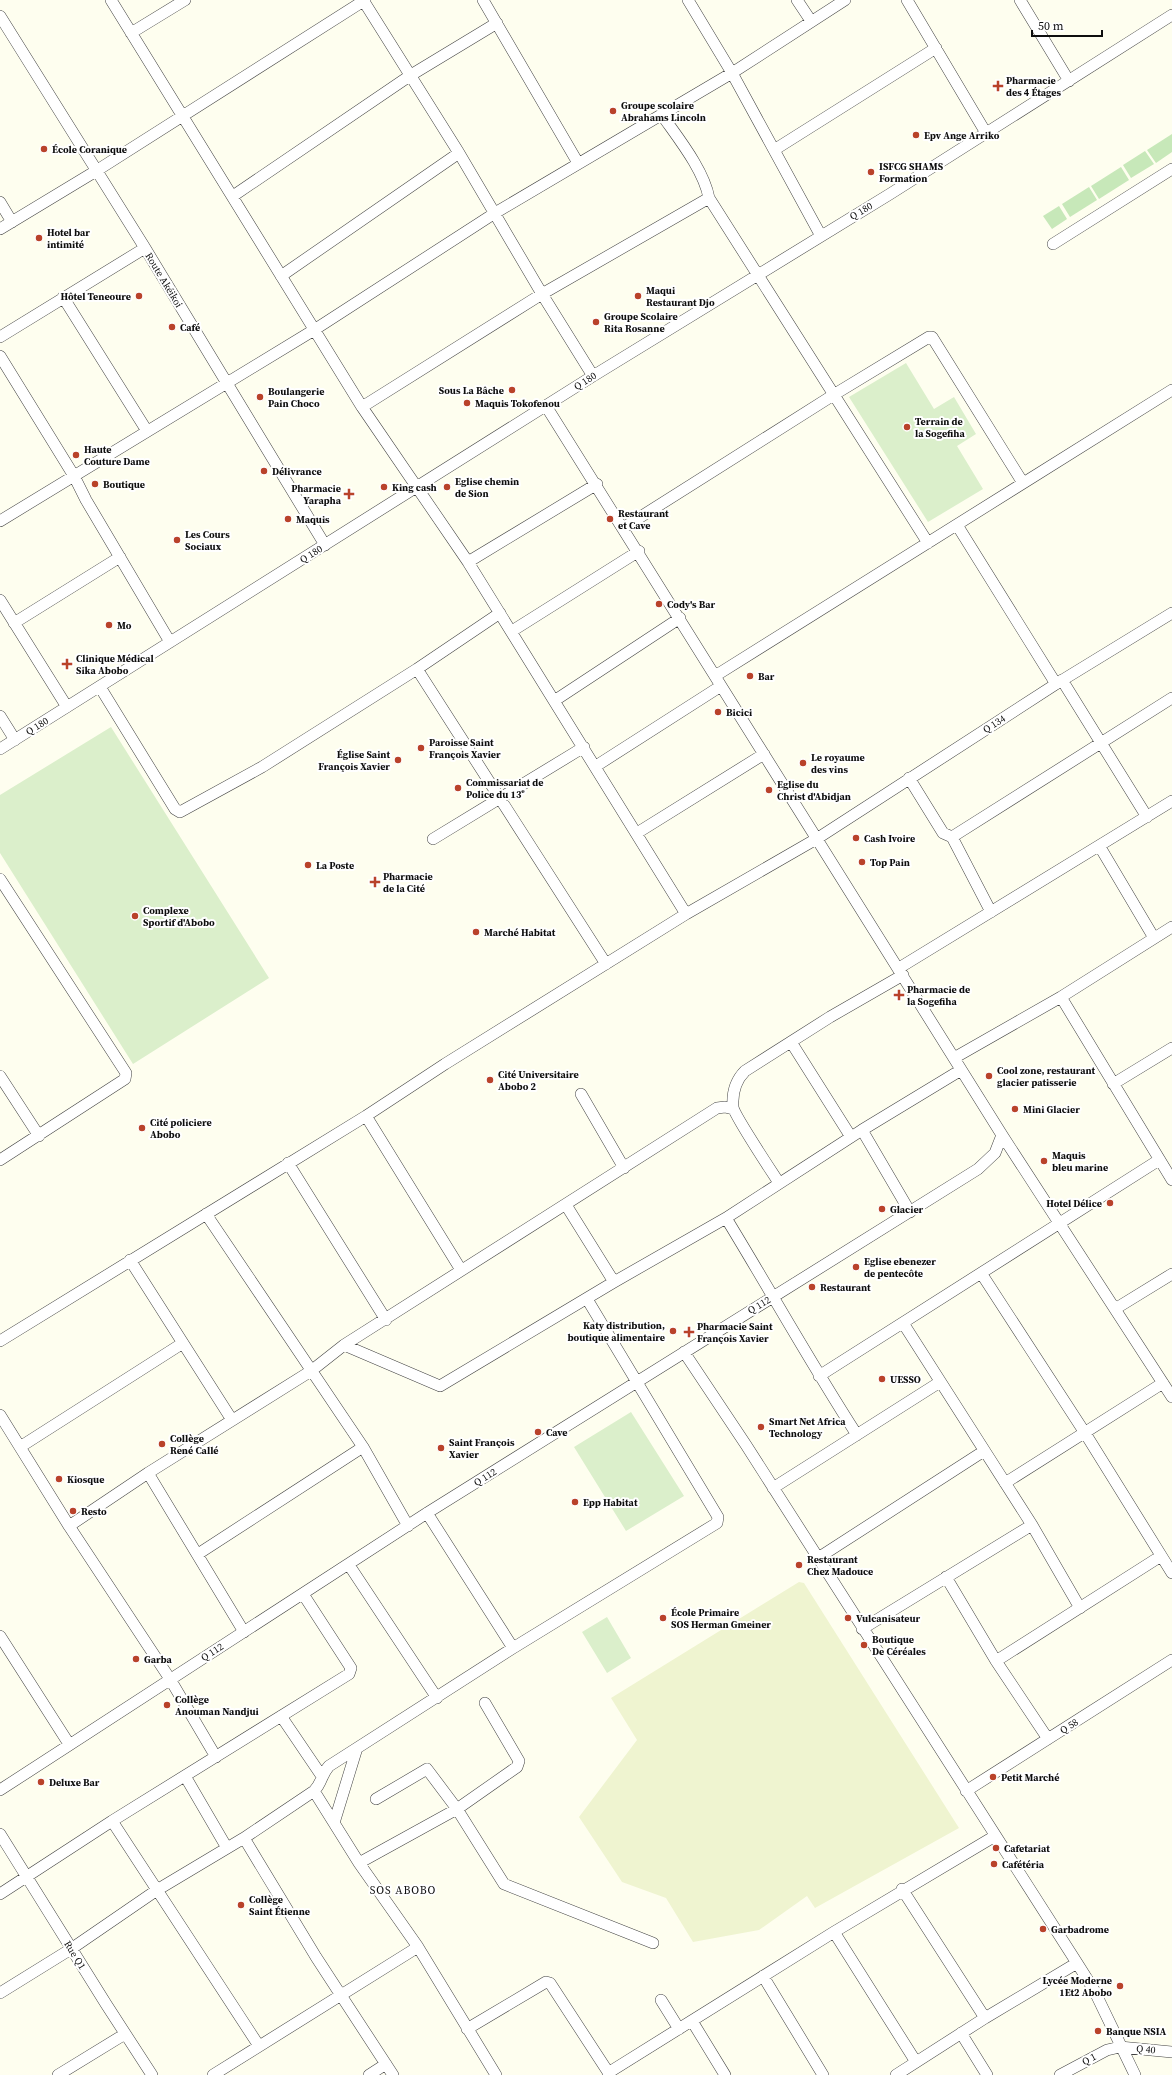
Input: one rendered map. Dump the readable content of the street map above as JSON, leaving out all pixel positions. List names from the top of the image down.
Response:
{
  "streets": {
    "street": [
      "Q 180",
      "Route Akéikoi",
      "Q 134",
      "Q 112",
      "Q 58",
      "Rue Q1",
      "Q 40",
      "Q 1"
    ]
  },
  "crossings": [
    ["Q 180", "Route Akéikoi"],
    ["Q 40", "Q 1"]
  ],
  "districts": ["SOS ABOBO"],
  "places": {
    "health": [
      "Pharmacie des 4 Étages",
      "Pharmacie Yarapha",
      "Clinique Médical Sika Abobo",
      "Pharmacie de la Cité",
      "Pharmacie de la Sogefiha",
      "Pharmacie Saint François Xavier"
    ],
    "other": [
      "Groupe scolaire Abrahams Lincoln",
      "Epv Ange Arriko",
      "École Coranique",
      "ISFCG SHAMS Formation",
      "Hotel bar intimité",
      "Hôtel Teneoure",
      "Maqui Restaurant Djo",
      "Groupe Scolaire Rita Rosanne",
      "Café",
      "Sous La Bâche",
      "Boulangerie Pain Choco",
      "Maquis Tokofenou",
      "Terrain de la Sogefiha",
      "Haute Couture Dame",
      "Délivrance",
      "Boutique",
      "King cash",
      "Eglise chemin de Sion",
      "Maquis",
      "Restaurant et Cave",
      "Les Cours Sociaux",
      "Cody's Bar",
      "Mo",
      "Bar",
      "Bicici",
      "Paroisse Saint François Xavier",
      "Église Saint François Xavier",
      "Le royaume des vins",
      "Commissariat de Police du 13ᵉ",
      "Eglise du Christ d'Abidjan",
      "Cash Ivoire",
      "Top Pain",
      "La Poste",
      "Complexe Sportif d'Abobo",
      "Marché Habitat",
      "Cool zone, restaurant glacier patisserie",
      "Cité Universitaire Abobo 2",
      "Mini Glacier",
      "Cité policiere Abobo",
      "Maquis bleu marine",
      "Hotel Délice",
      "Glacier",
      "Eglise ebenezer de pentecôte",
      "Restaurant",
      "Katy distribution, boutique alimentaire",
      "UESSO",
      "Smart Net Africa Technology",
      "Cave",
      "Collège René Callé",
      "Saint François Xavier",
      "Kiosque",
      "Epp Habitat",
      "Resto",
      "Restaurant Chez Madouce",
      "École Primaire SOS Herman Gmeiner",
      "Vulcanisateur",
      "Boutique De Céréales",
      "Garba",
      "Collège Anouman Nandjui",
      "Petit Marché",
      "Deluxe Bar",
      "Cafetariat",
      "Cafétéria",
      "Collège Saint Étienne",
      "Garbadrome",
      "Lycée Moderne 1Et2 Abobo",
      "Banque NSIA"
    ]
  },
  "scale_bar": "50 m"
}
